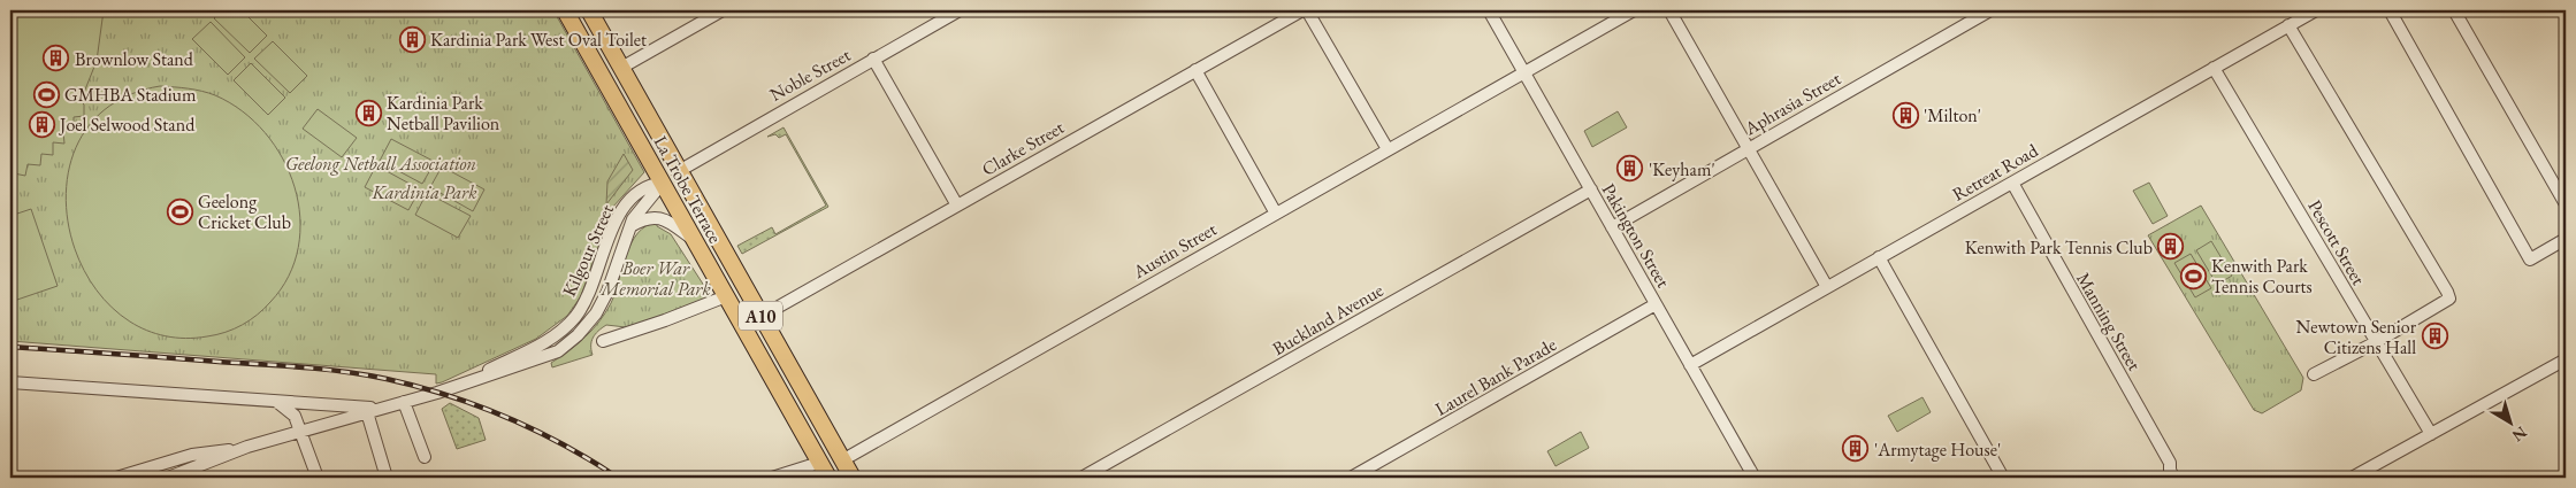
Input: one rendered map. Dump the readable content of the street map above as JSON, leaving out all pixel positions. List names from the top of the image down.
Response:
{
  "streets": {
    "highway": ["La Trobe Terrace", "A10"],
    "street": [
      "Noble Street",
      "Aphrasia Street",
      "Clarke Street",
      "Retreat Road",
      "Pakington Street",
      "Pescott Street",
      "Kilgour Street",
      "Austin Street",
      "Buckland Avenue",
      "Manning Street",
      "Laurel Bank Parade"
    ]
  },
  "crossings": [
    ["Noble Street", "La Trobe Terrace"],
    ["Aphrasia Street", "Pakington Street"],
    ["Clarke Street", "La Trobe Terrace"],
    ["Retreat Road", "Pakington Street"],
    ["Retreat Road", "Pescott Street"],
    ["Retreat Road", "Manning Street"],
    ["La Trobe Terrace", "Kilgour Street"],
    ["La Trobe Terrace", "Austin Street"],
    ["Pakington Street", "Austin Street"],
    ["Pakington Street", "Buckland Avenue"],
    ["Pakington Street", "Laurel Bank Parade"]
  ],
  "parks": ["Geelong Netball Association", "Kardinia Park", "Boer War Memorial Park"],
  "places": {
    "building": [
      "Kardinia Park West Oval Toilet",
      "Brownlow Stand",
      "Kardinia Park Netball Pavilion",
      "'Milton'",
      "Joel Selwood Stand",
      "'Keyham'",
      "Kenwith Park Tennis Club",
      "Newtown Senior Citizens Hall",
      "'Armytage House'"
    ],
    "sports": ["GMHBA Stadium", "Geelong Cricket Club", "Kenwith Park Tennis Courts"]
  },
  "north": "bottom right"
}
